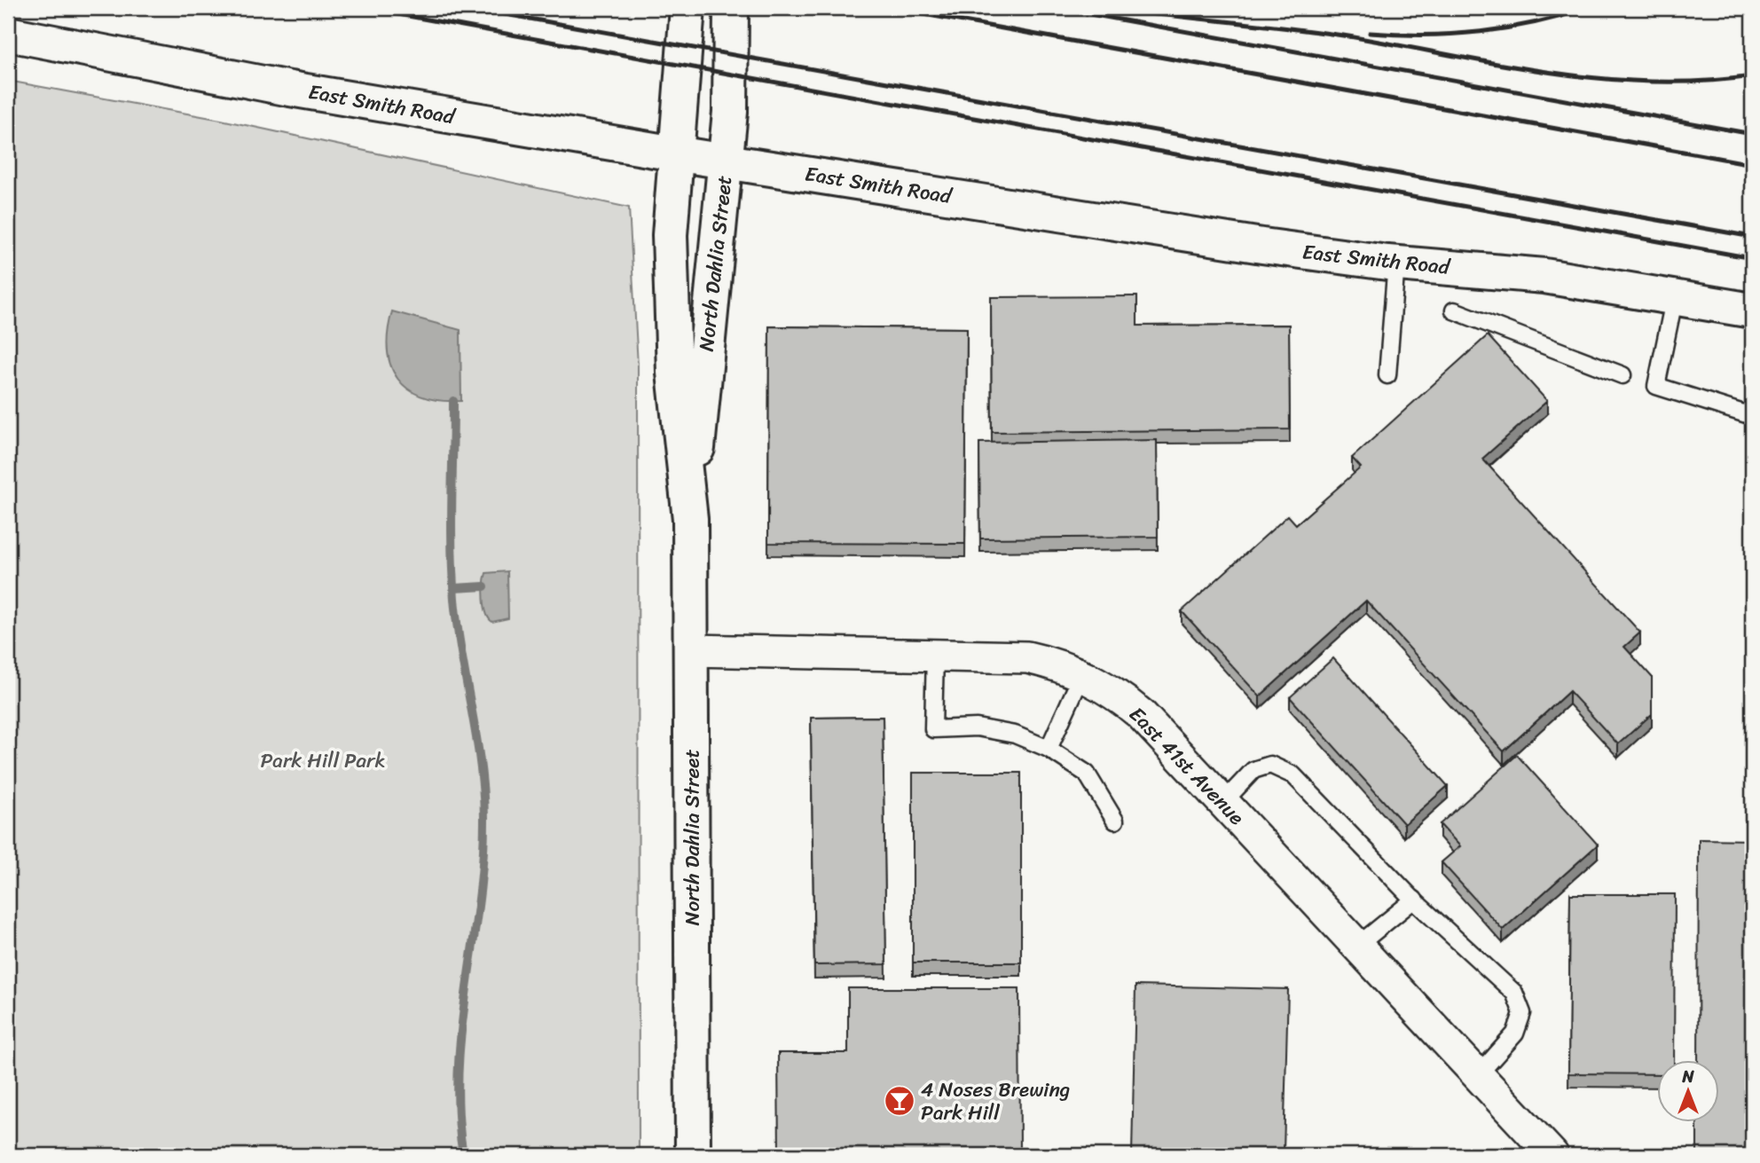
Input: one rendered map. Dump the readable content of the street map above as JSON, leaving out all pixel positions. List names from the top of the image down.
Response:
{
  "streets": {
    "street": ["East Smith Road", "North Dahlia Street", "East 41st Avenue"]
  },
  "crossings": [
    ["East Smith Road", "North Dahlia Street"],
    ["North Dahlia Street", "East 41st Avenue"]
  ],
  "parks": ["Park Hill Park"],
  "places": {
    "bar": ["4 Noses Brewing Park Hill"]
  },
  "north": "top"
}
